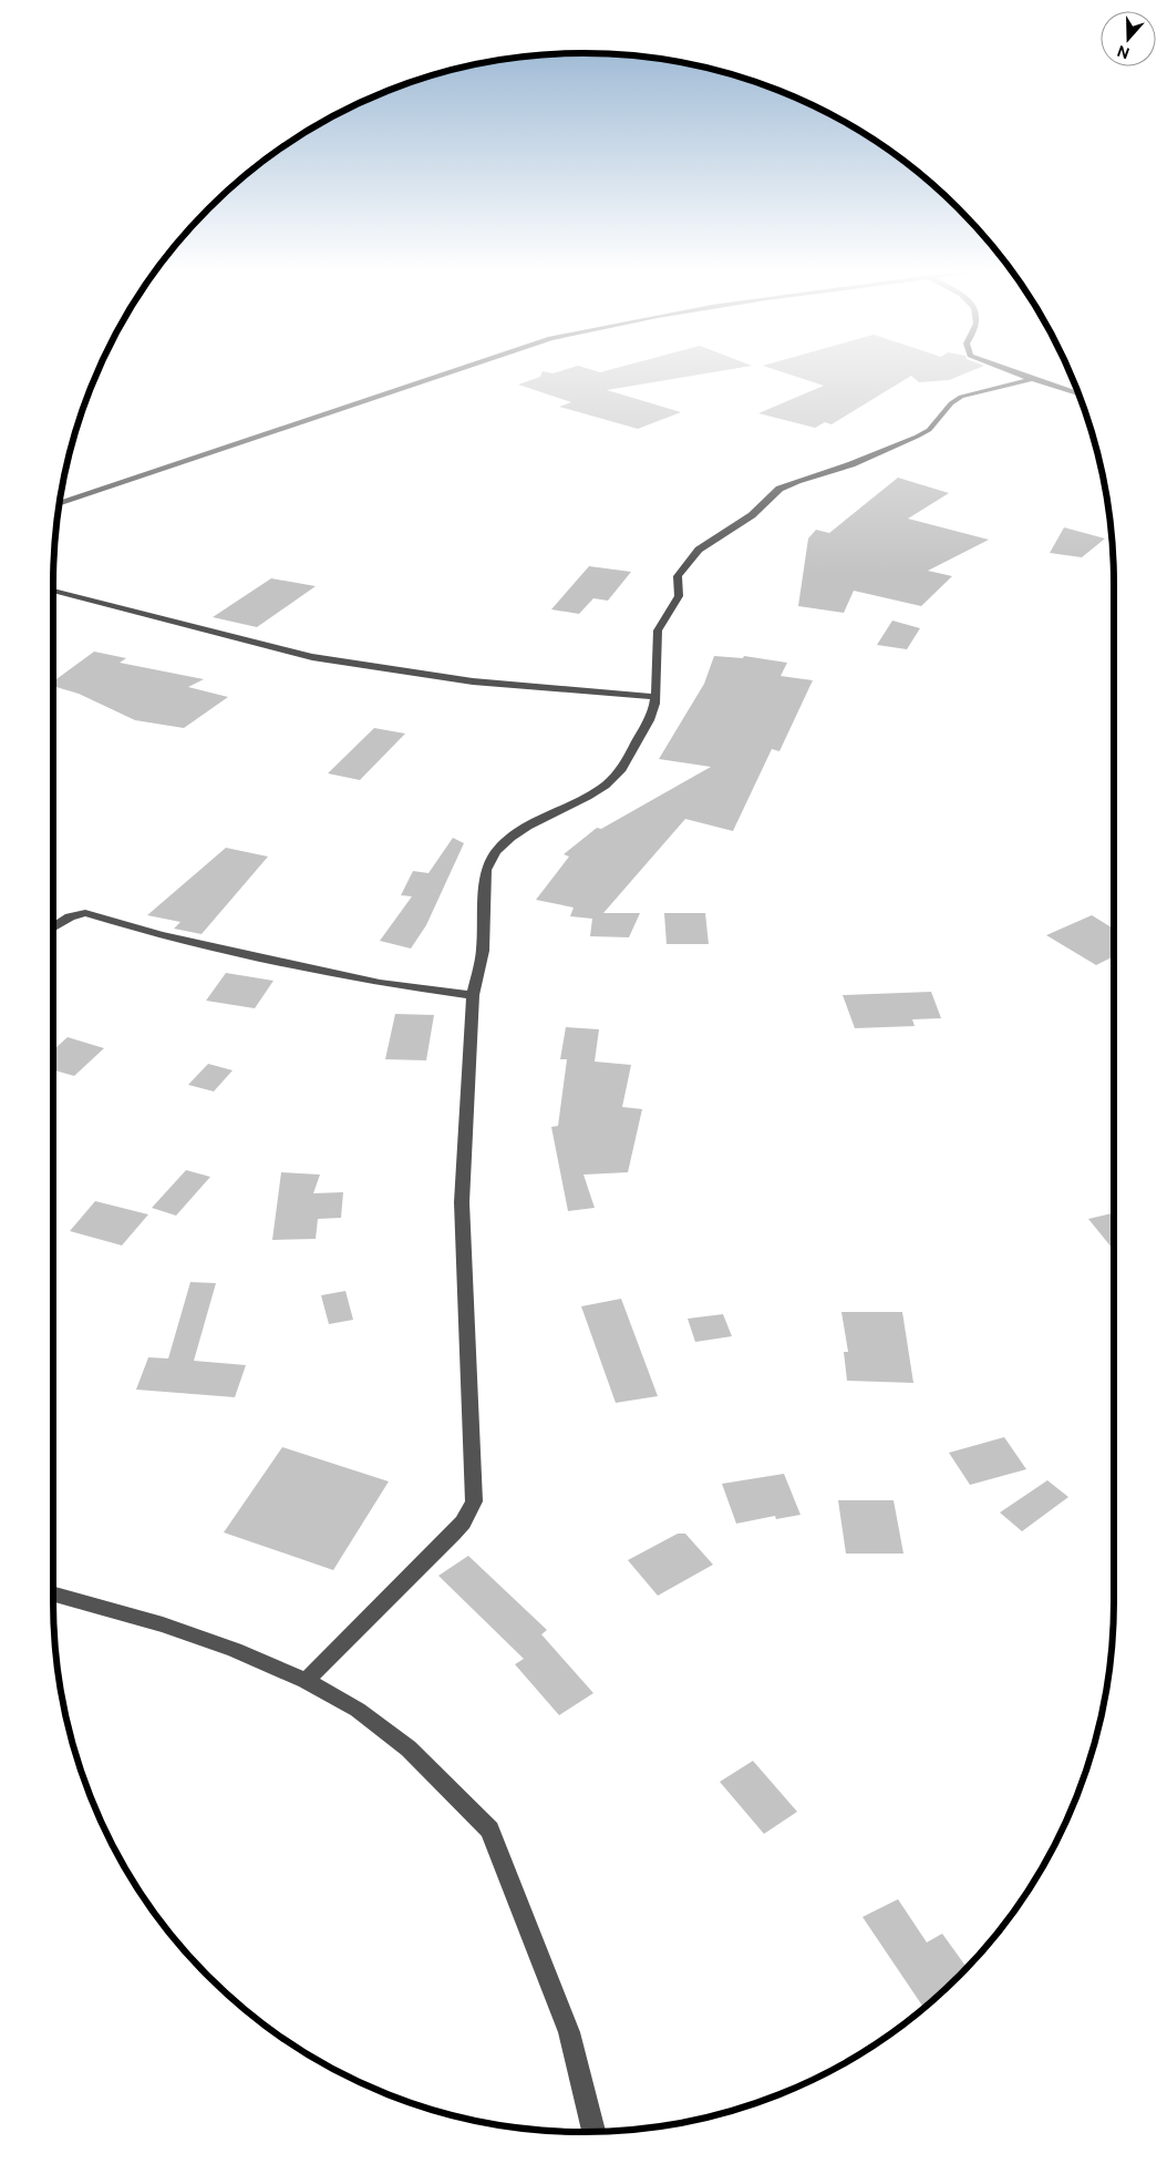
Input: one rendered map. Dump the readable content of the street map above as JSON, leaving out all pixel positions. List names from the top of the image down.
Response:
{
  "north": "bottom"
}
